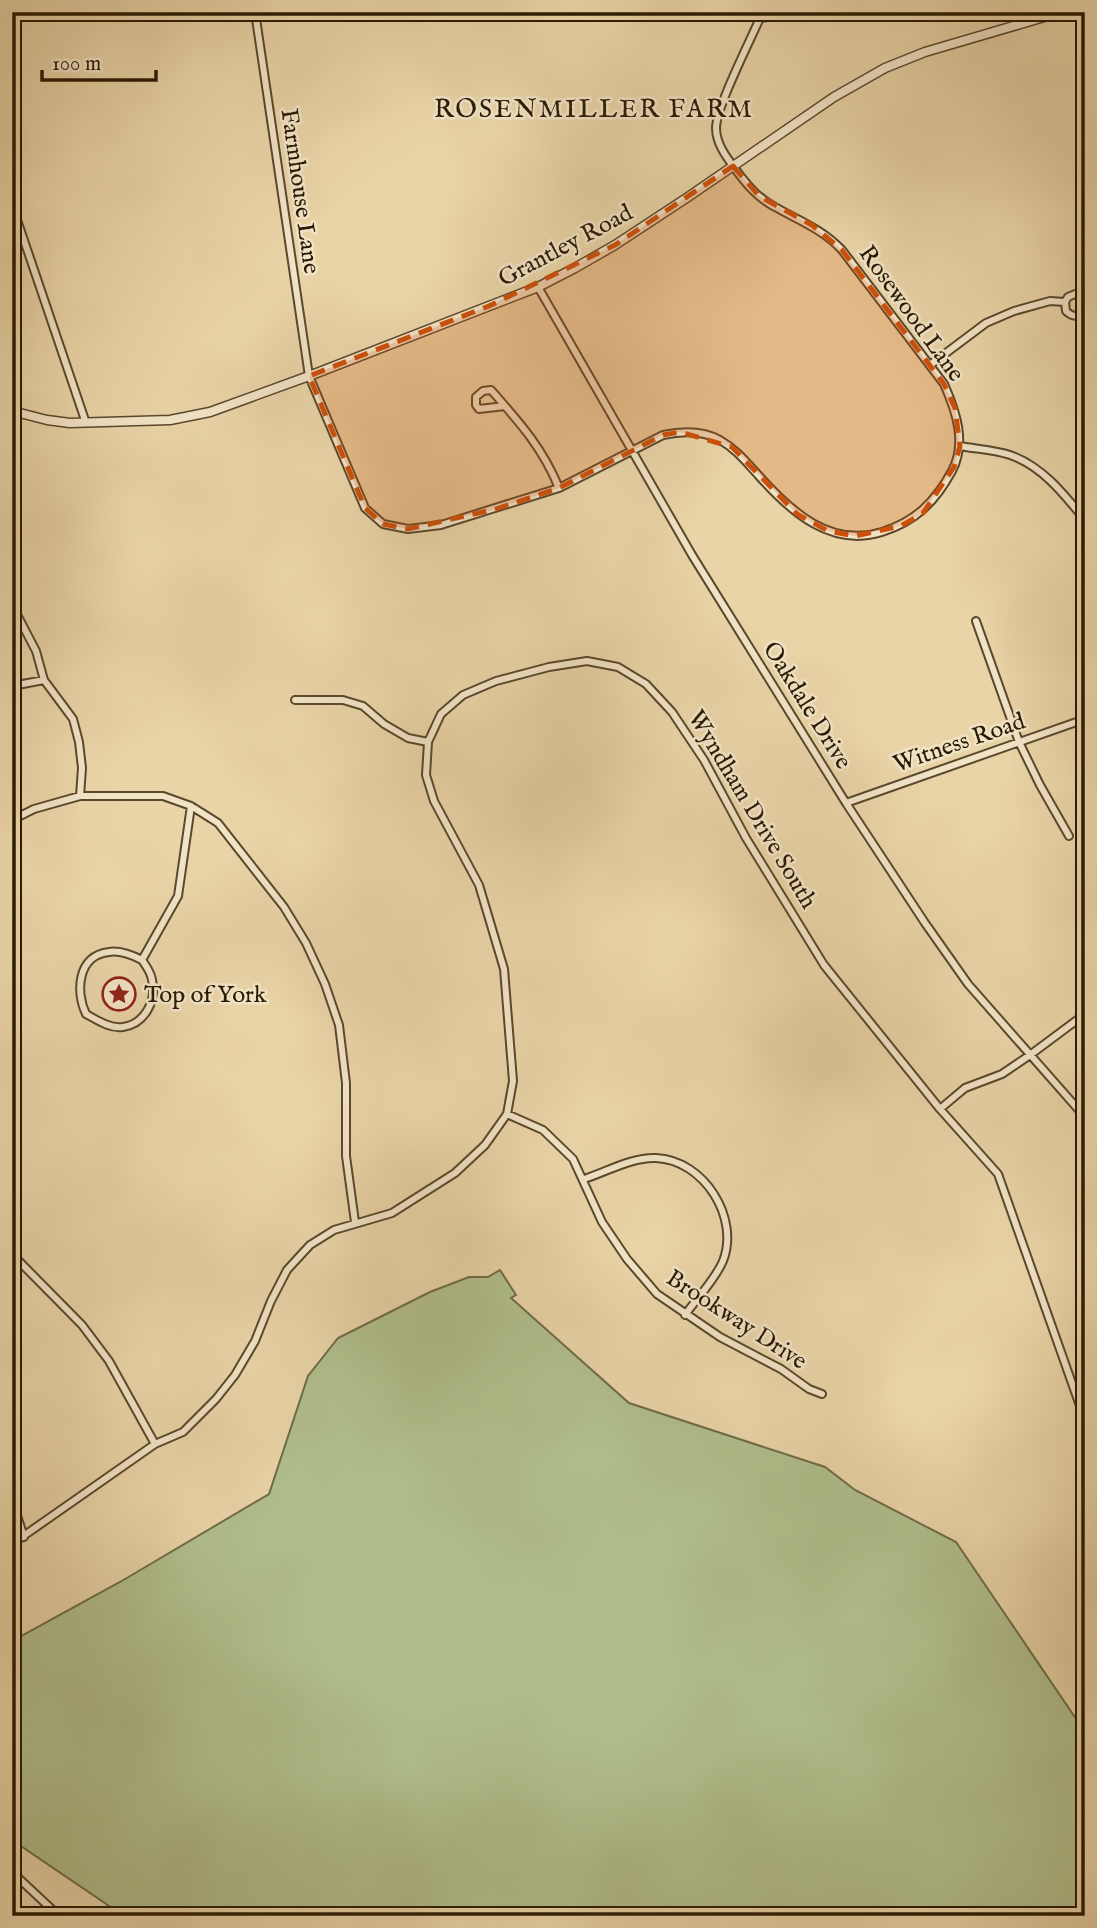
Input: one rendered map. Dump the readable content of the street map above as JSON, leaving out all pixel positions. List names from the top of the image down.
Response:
{
  "streets": {
    "street": [
      "Farmhouse Lane",
      "Grantley Road",
      "Rosewood Lane",
      "Oakdale Drive",
      "Witness Road",
      "Wyndham Drive South",
      "Brookway Drive"
    ]
  },
  "crossings": [
    ["Farmhouse Lane", "Grantley Road"],
    ["Farmhouse Lane", "Rosewood Lane"],
    ["Grantley Road", "Rosewood Lane"],
    ["Grantley Road", "Oakdale Drive"],
    ["Rosewood Lane", "Oakdale Drive"],
    ["Oakdale Drive", "Witness Road"],
    ["Wyndham Drive South", "Brookway Drive"]
  ],
  "districts": ["ROSENMILLER FARM"],
  "places": {
    "place": ["Top of York"]
  },
  "scale_bar": "100 m"
}
